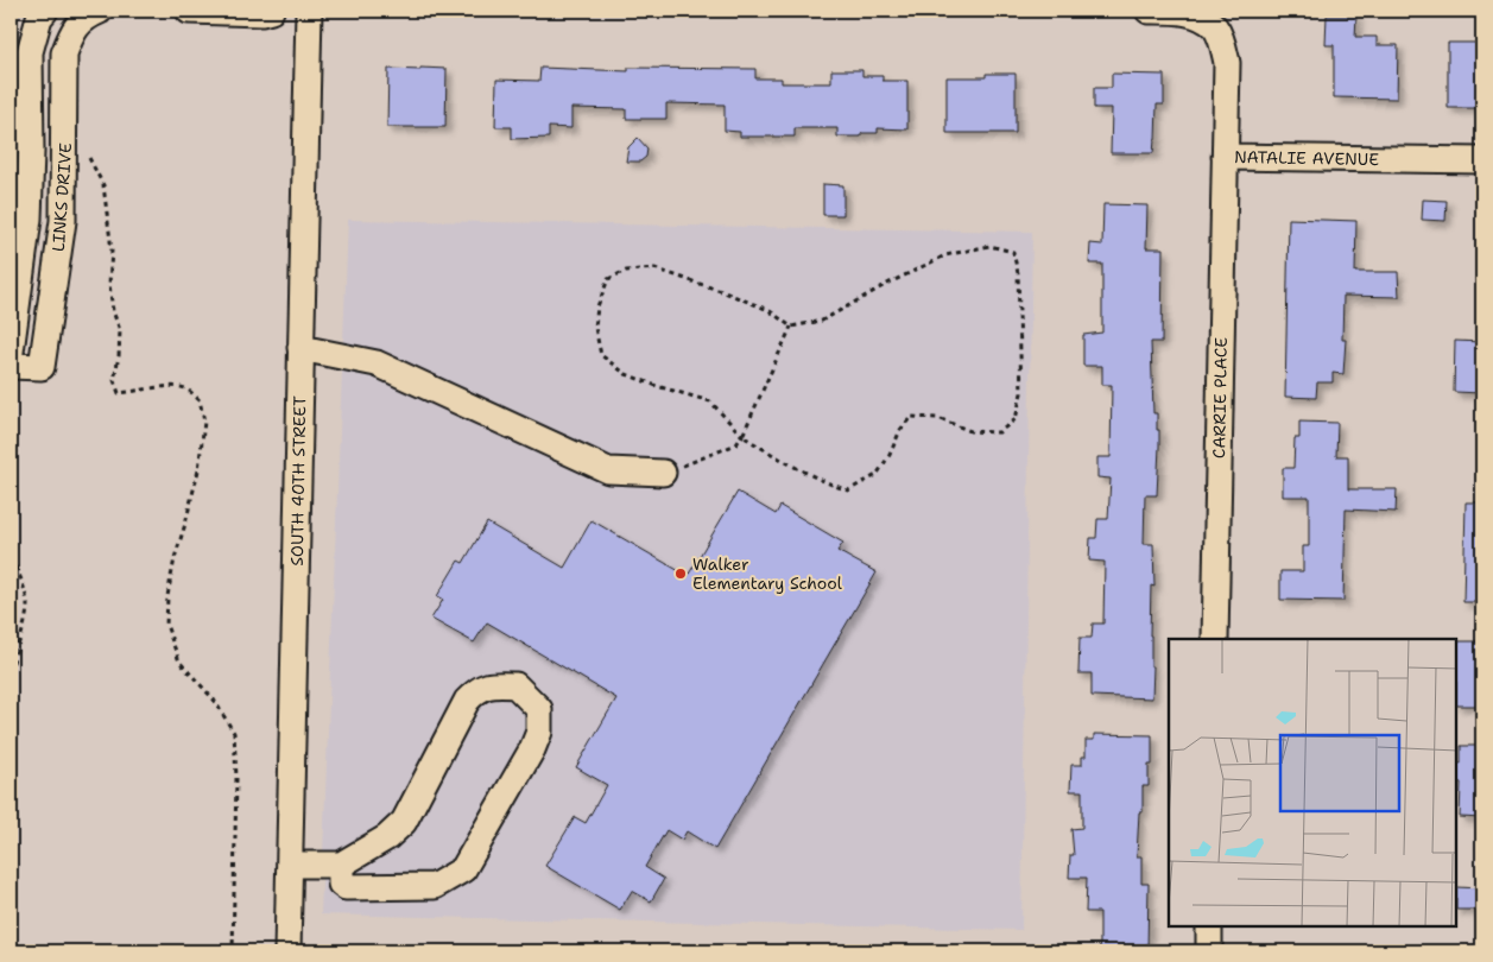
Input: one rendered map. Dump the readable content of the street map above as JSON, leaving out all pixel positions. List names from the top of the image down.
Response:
{
  "streets": {
    "street": [
      "NATALIE AVENUE",
      "LINKS DRIVE",
      "CARRIE PLACE",
      "SOUTH 40TH STREET"
    ]
  },
  "crossings": [
    ["NATALIE AVENUE", "CARRIE PLACE"]
  ],
  "places": ["Walker Elementary School"]
}
